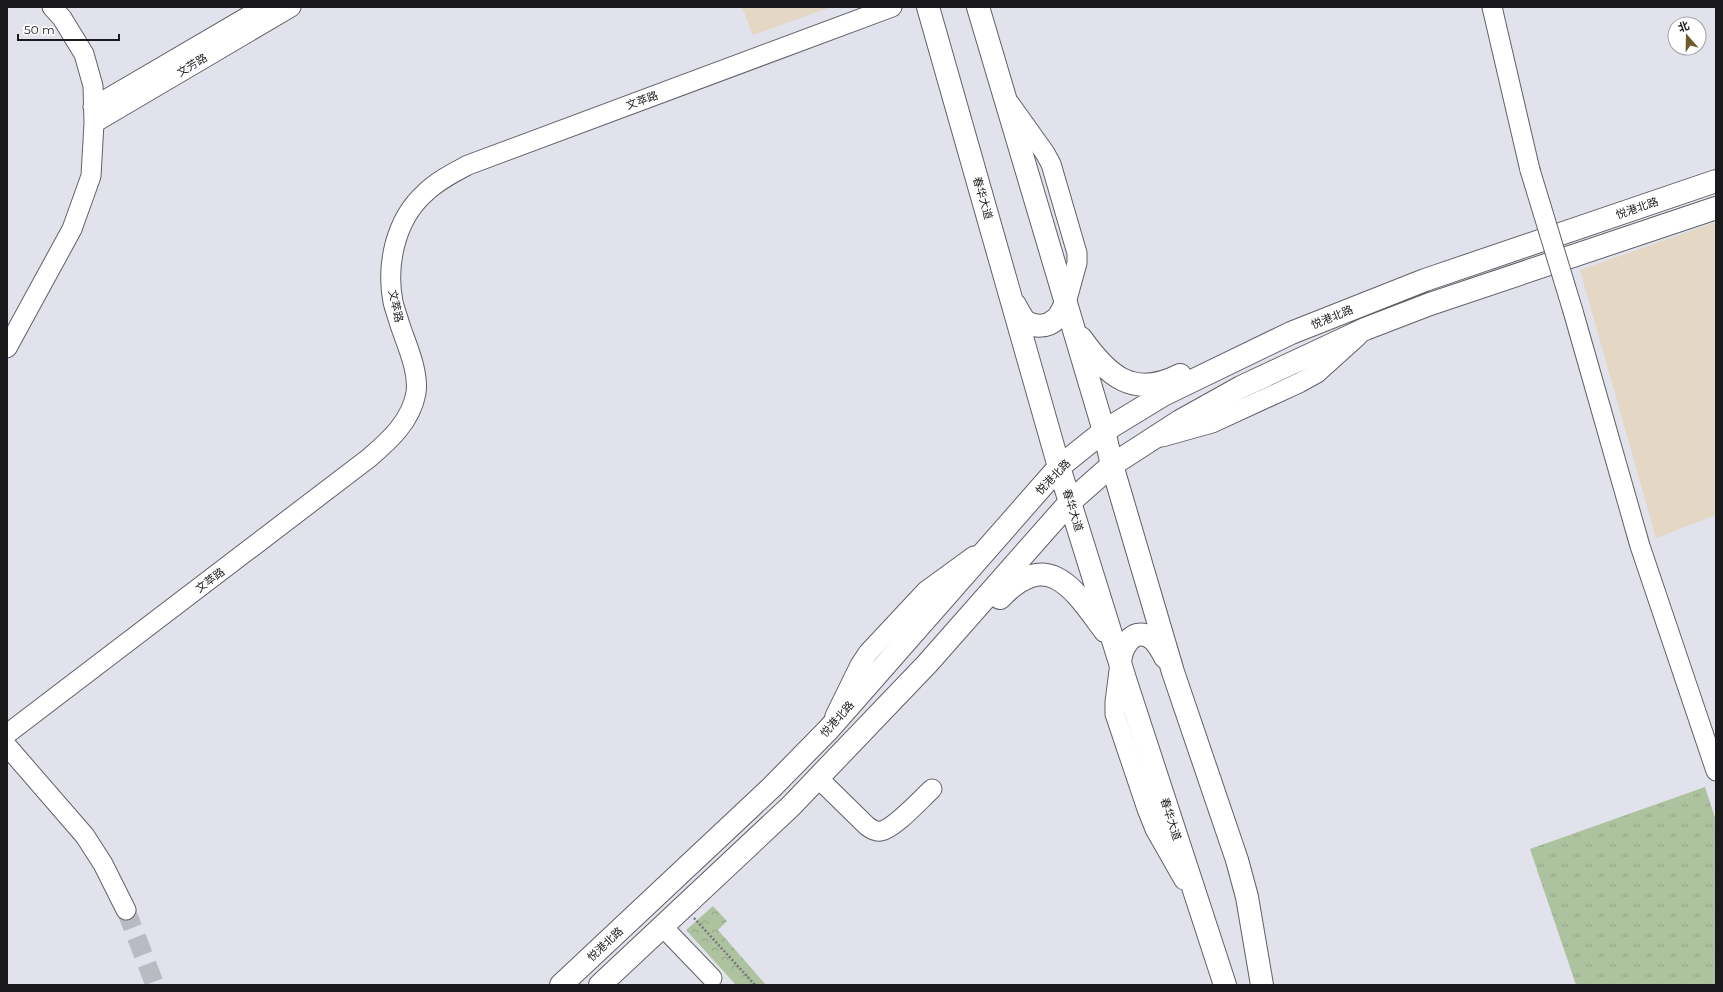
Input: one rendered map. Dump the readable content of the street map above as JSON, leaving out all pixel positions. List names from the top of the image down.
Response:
{
  "streets": {
    "main road": ["春华大道", "悦港北路"],
    "street": ["文芳路", "文萃路"]
  },
  "crossings": [
    ["春华大道", "悦港北路"]
  ],
  "scale_bar": "50 m",
  "north": "top"
}
